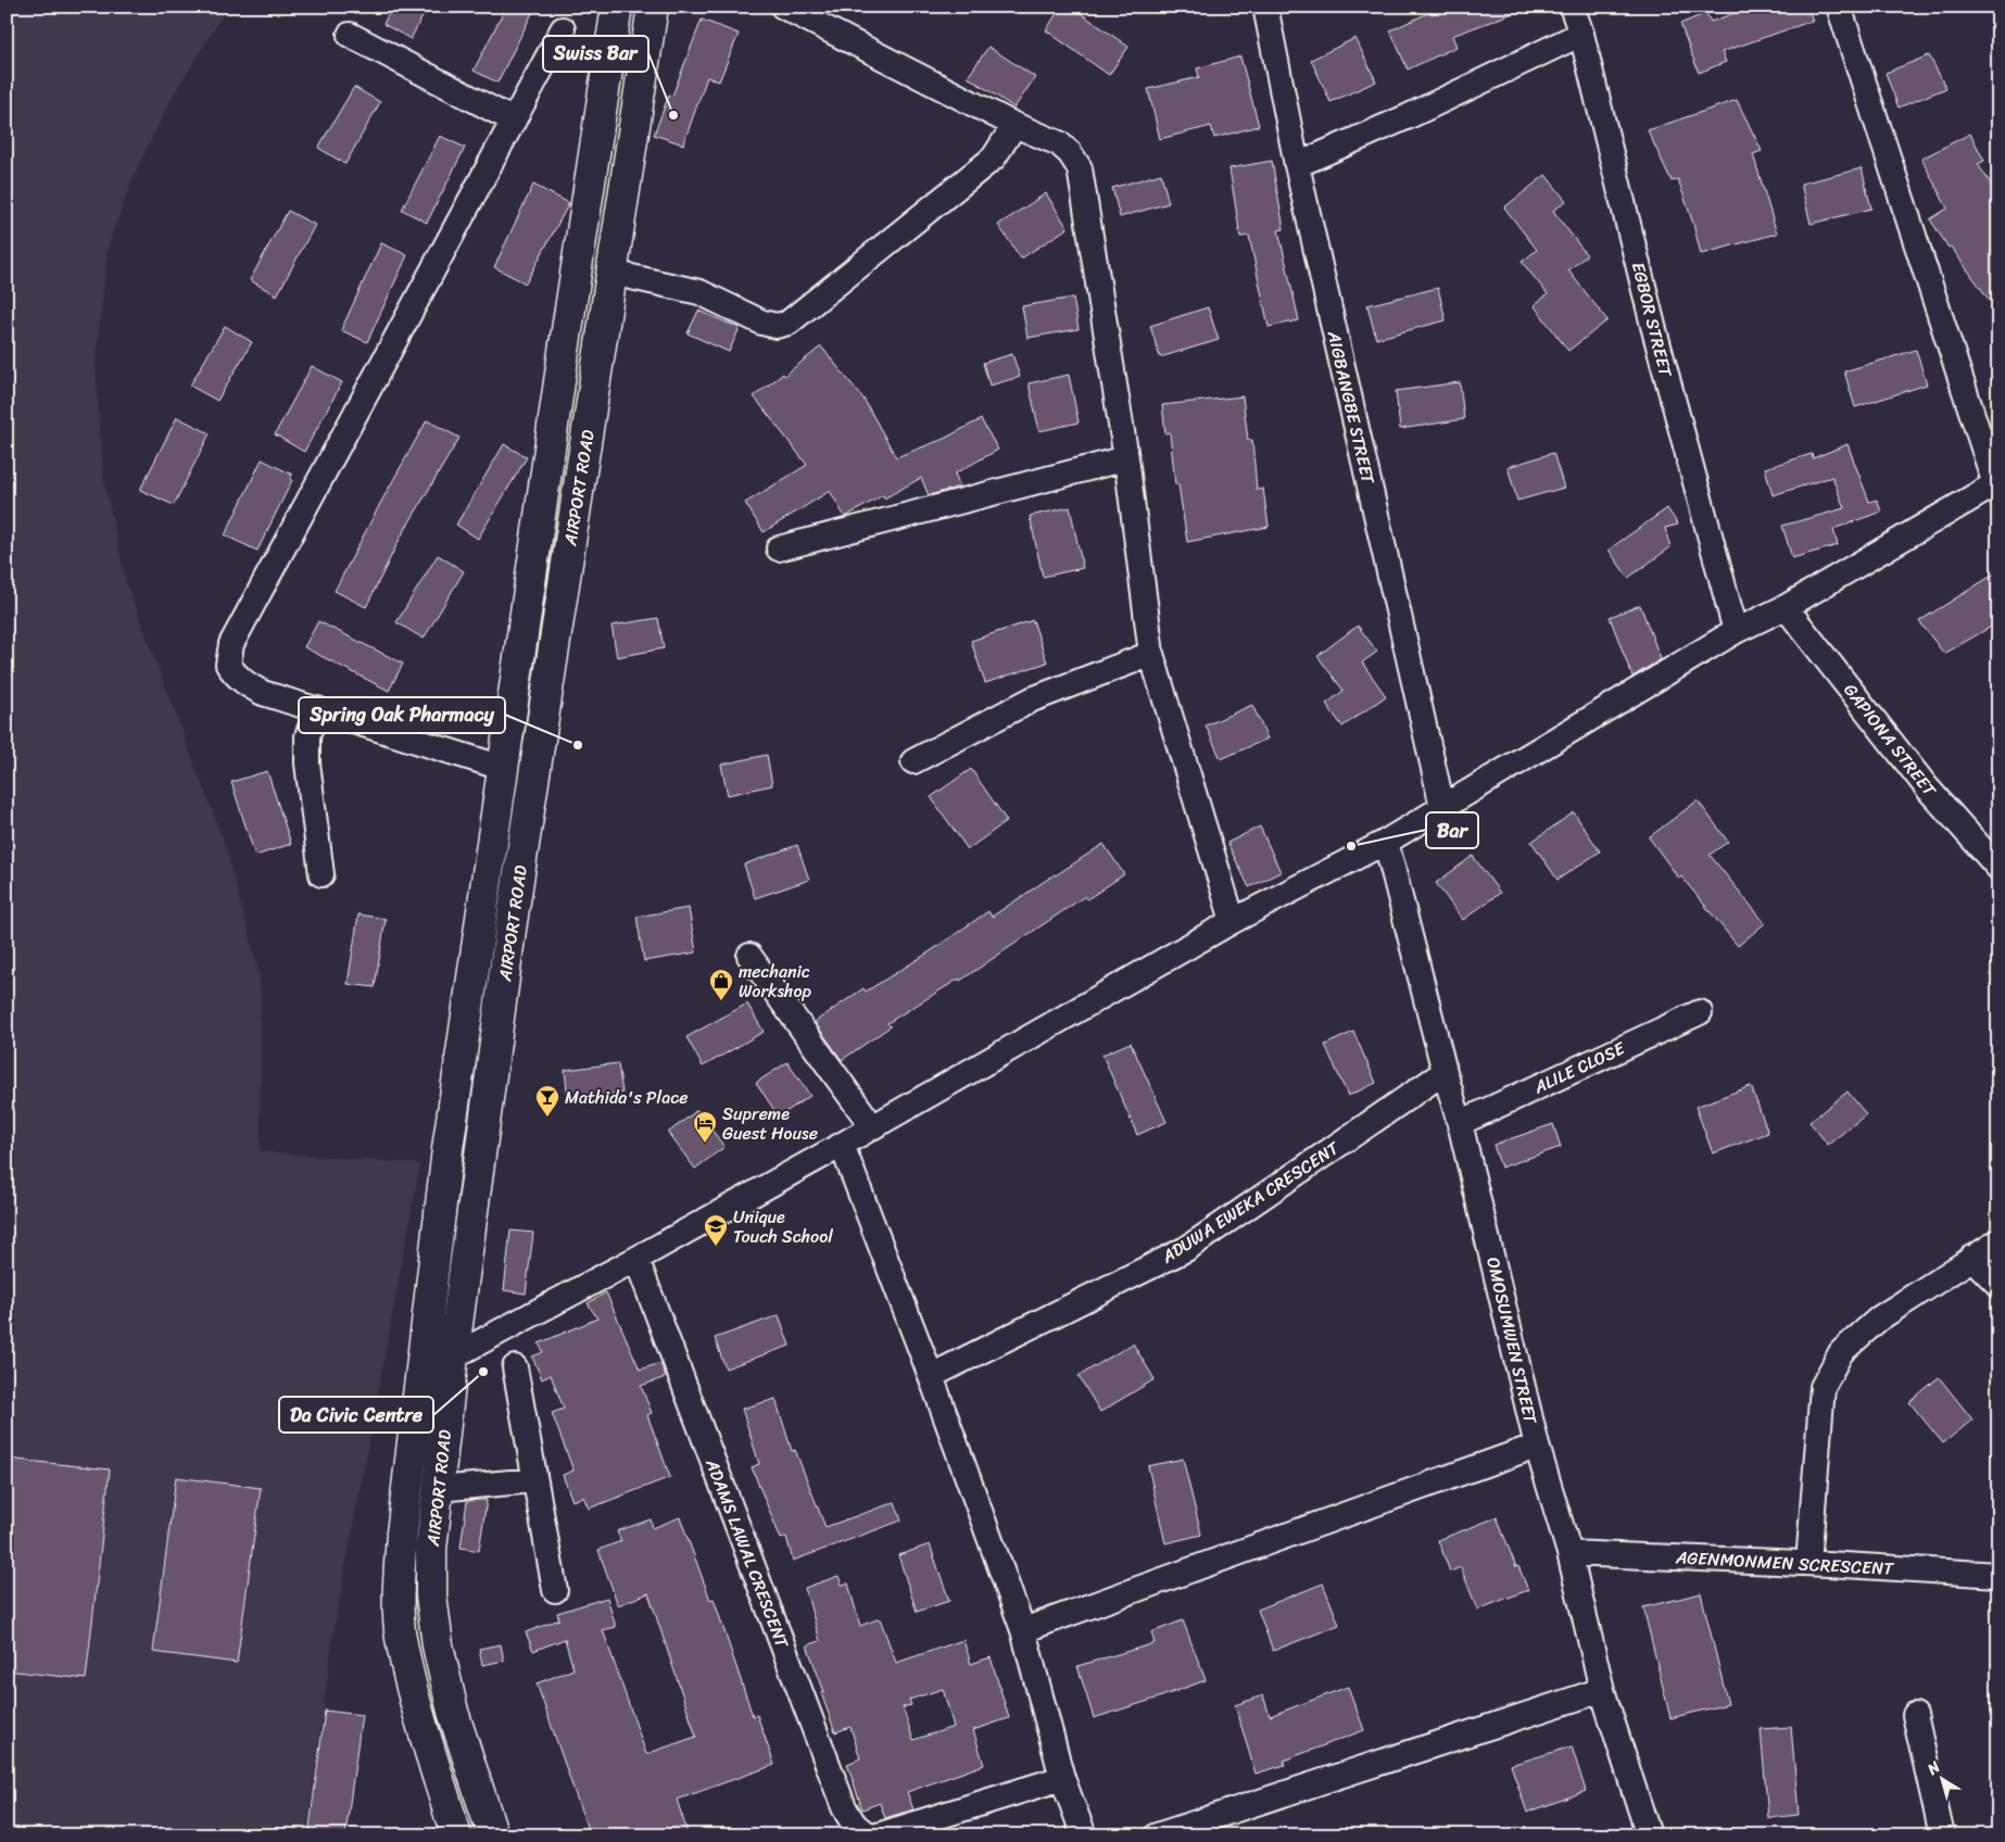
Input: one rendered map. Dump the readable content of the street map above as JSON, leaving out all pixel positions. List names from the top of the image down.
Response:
{
  "streets": {
    "main road": ["AIRPORT ROAD"],
    "street": [
      "EGBOR STREET",
      "AIGBANGBE STREET",
      "GAPIONA STREET",
      "ALILE CLOSE",
      "ADUWA EWEKA CRESCENT",
      "OMOSUMWEN STREET",
      "ADAMS LAWAL CRESCENT",
      "AGENMONMEN SCRESCENT"
    ]
  },
  "crossings": [
    ["ALILE CLOSE", "OMOSUMWEN STREET"],
    ["ADUWA EWEKA CRESCENT", "OMOSUMWEN STREET"],
    ["OMOSUMWEN STREET", "AGENMONMEN SCRESCENT"]
  ],
  "places": {
    "other": [
      "Swiss Bar",
      "Spring Oak Pharmacy",
      "Bar",
      "Da Civic Centre"
    ],
    "shop": ["mechanic Workshop"],
    "bar": ["Mathida's Place"],
    "hotel": ["Supreme Guest House"],
    "school or university": ["Unique Touch School"]
  },
  "north": "top left"
}
